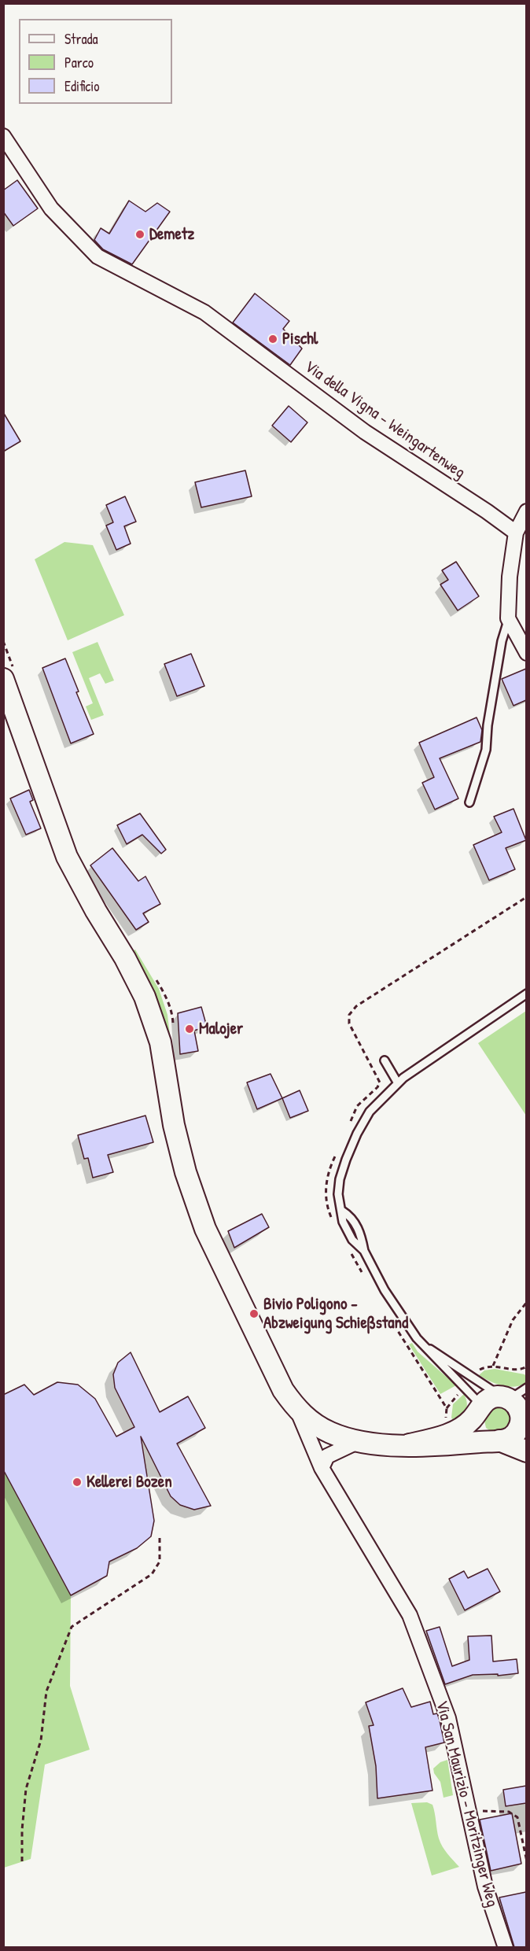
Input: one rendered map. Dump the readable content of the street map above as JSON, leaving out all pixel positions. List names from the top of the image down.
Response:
{
  "streets": {
    "main road": ["Via San Maurizio - Moritzinger Weg"],
    "street": ["Via della Vigna - Weingartenweg"]
  },
  "places": [
    "Demetz",
    "Pischl",
    "Malojer",
    "Bivio Poligono - Abzweigung Schießstand",
    "Kellerei Bozen"
  ],
  "legend": ["Strada", "Parco", "Edificio"]
}
